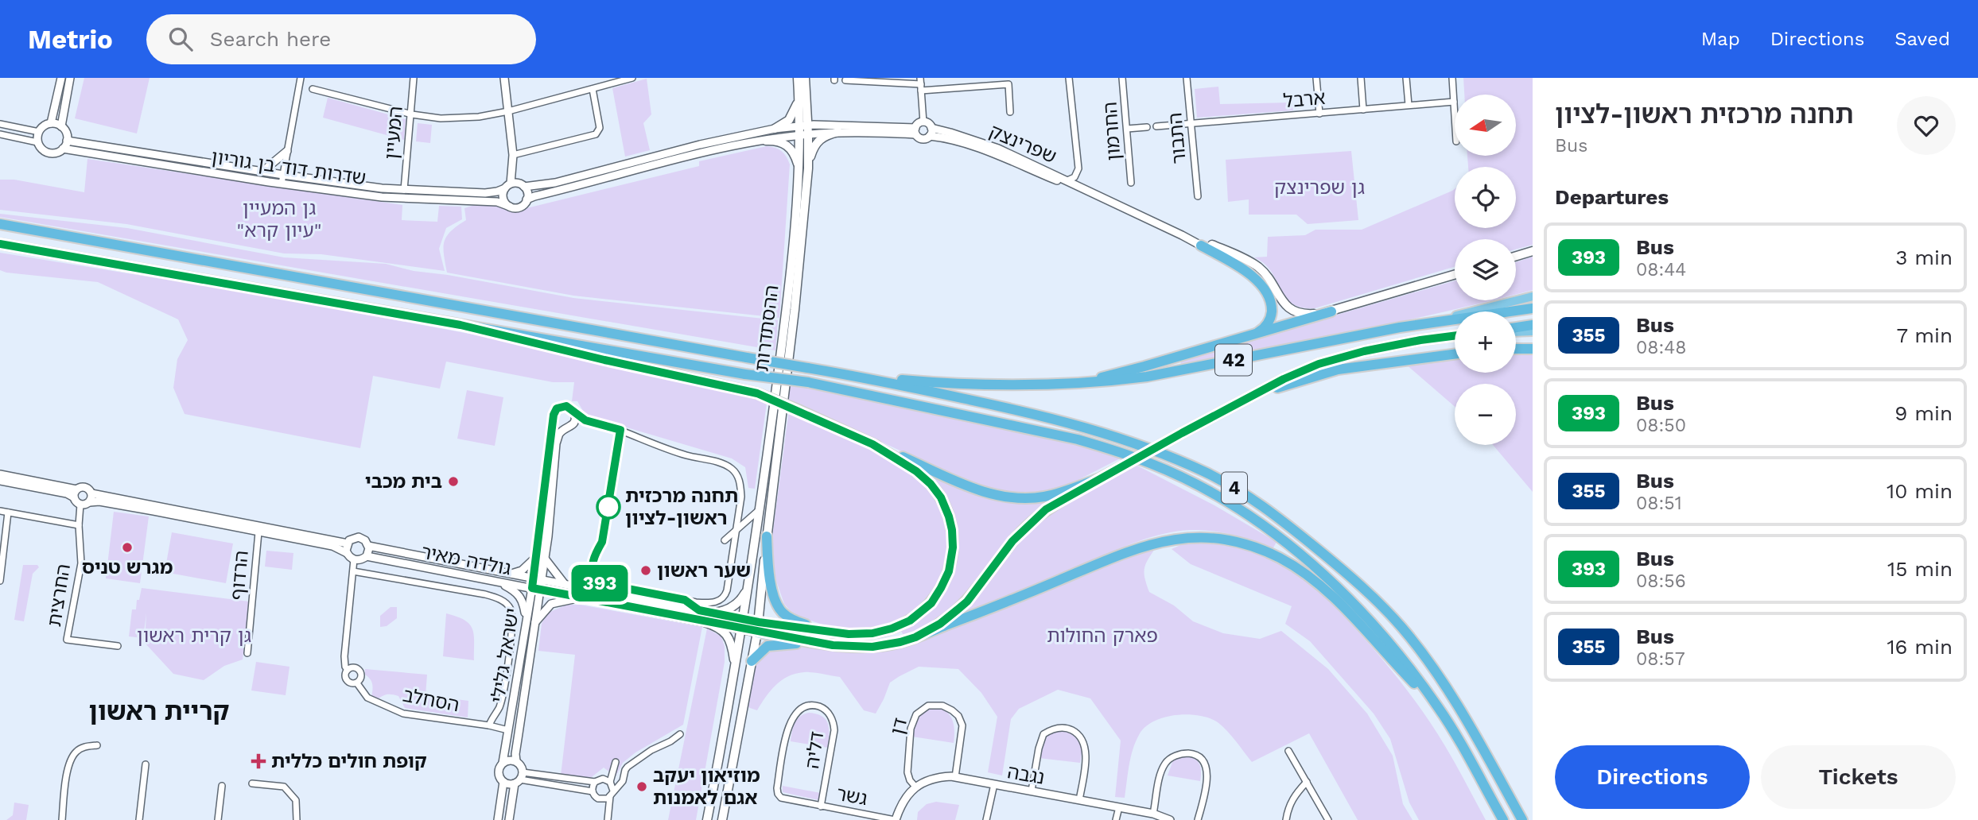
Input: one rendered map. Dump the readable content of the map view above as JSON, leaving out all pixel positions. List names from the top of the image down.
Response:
{
  "streets": {
    "highway": ["42", "4"],
    "main road": ["ההסתדרות"],
    "street": [
      "ארבל",
      "החרמון",
      "המעיין",
      "התבור",
      "שפרינצק",
      "שדרות דוד בן גוריון",
      "גולדה מאיר",
      "הרדוף",
      "החרצית",
      "ישראל גלילי",
      "הסחלב",
      "דן",
      "דליה",
      "נגבה",
      "גשר"
    ]
  },
  "crossings": [
    ["ארבל", "התבור"],
    ["המעיין", "שדרות דוד בן גוריון"],
    ["ההסתדרות", "גולדה מאיר"],
    ["42", "4"],
    ["גולדה מאיר", "החרצית"],
    ["גולדה מאיר", "ישראל גלילי"],
    ["ישראל גלילי", "הסחלב"],
    ["דן", "נגבה"],
    ["דליה", "גשר"]
  ],
  "districts": ["קריית ראשון"],
  "parks": [
    "גן שפרינצק",
    "גן המעיין \"עיון קרא\"",
    "גן קרית ראשון",
    "פארק החולות"
  ],
  "places": {
    "other": [
      "בית מכבי",
      "תחנה מרכזית ראשון-לציון",
      "מגרש טניס",
      "שער ראשון",
      "מוזיאון יעקב אגם לאמנות"
    ],
    "health": ["קופת חולים כללית"]
  },
  "lines": ["bus line 393"],
  "north": "left",
  "page": {
    "header": "Metrio",
    "search": "Search here",
    "nav": ["Map", "Directions", "Saved"],
    "on_map": "393",
    "heading": [
      ["תחנה מרכזית ראשון-לציון", "Bus"],
      "Departures"
    ],
    "map_buttons": ["+", "−"],
    "list": [
      {
        "mark": "393",
        "name": "Bus",
        "note": "08:44",
        "value": "3 min"
      },
      {
        "mark": "355",
        "name": "Bus",
        "note": "08:48",
        "value": "7 min"
      },
      {
        "mark": "393",
        "name": "Bus",
        "note": "08:50",
        "value": "9 min"
      },
      {
        "mark": "355",
        "name": "Bus",
        "note": "08:51",
        "value": "10 min"
      },
      {
        "mark": "393",
        "name": "Bus",
        "note": "08:56",
        "value": "15 min"
      },
      {
        "mark": "355",
        "name": "Bus",
        "note": "08:57",
        "value": "16 min"
      }
    ],
    "buttons": ["Directions", "Tickets"]
  }
}
